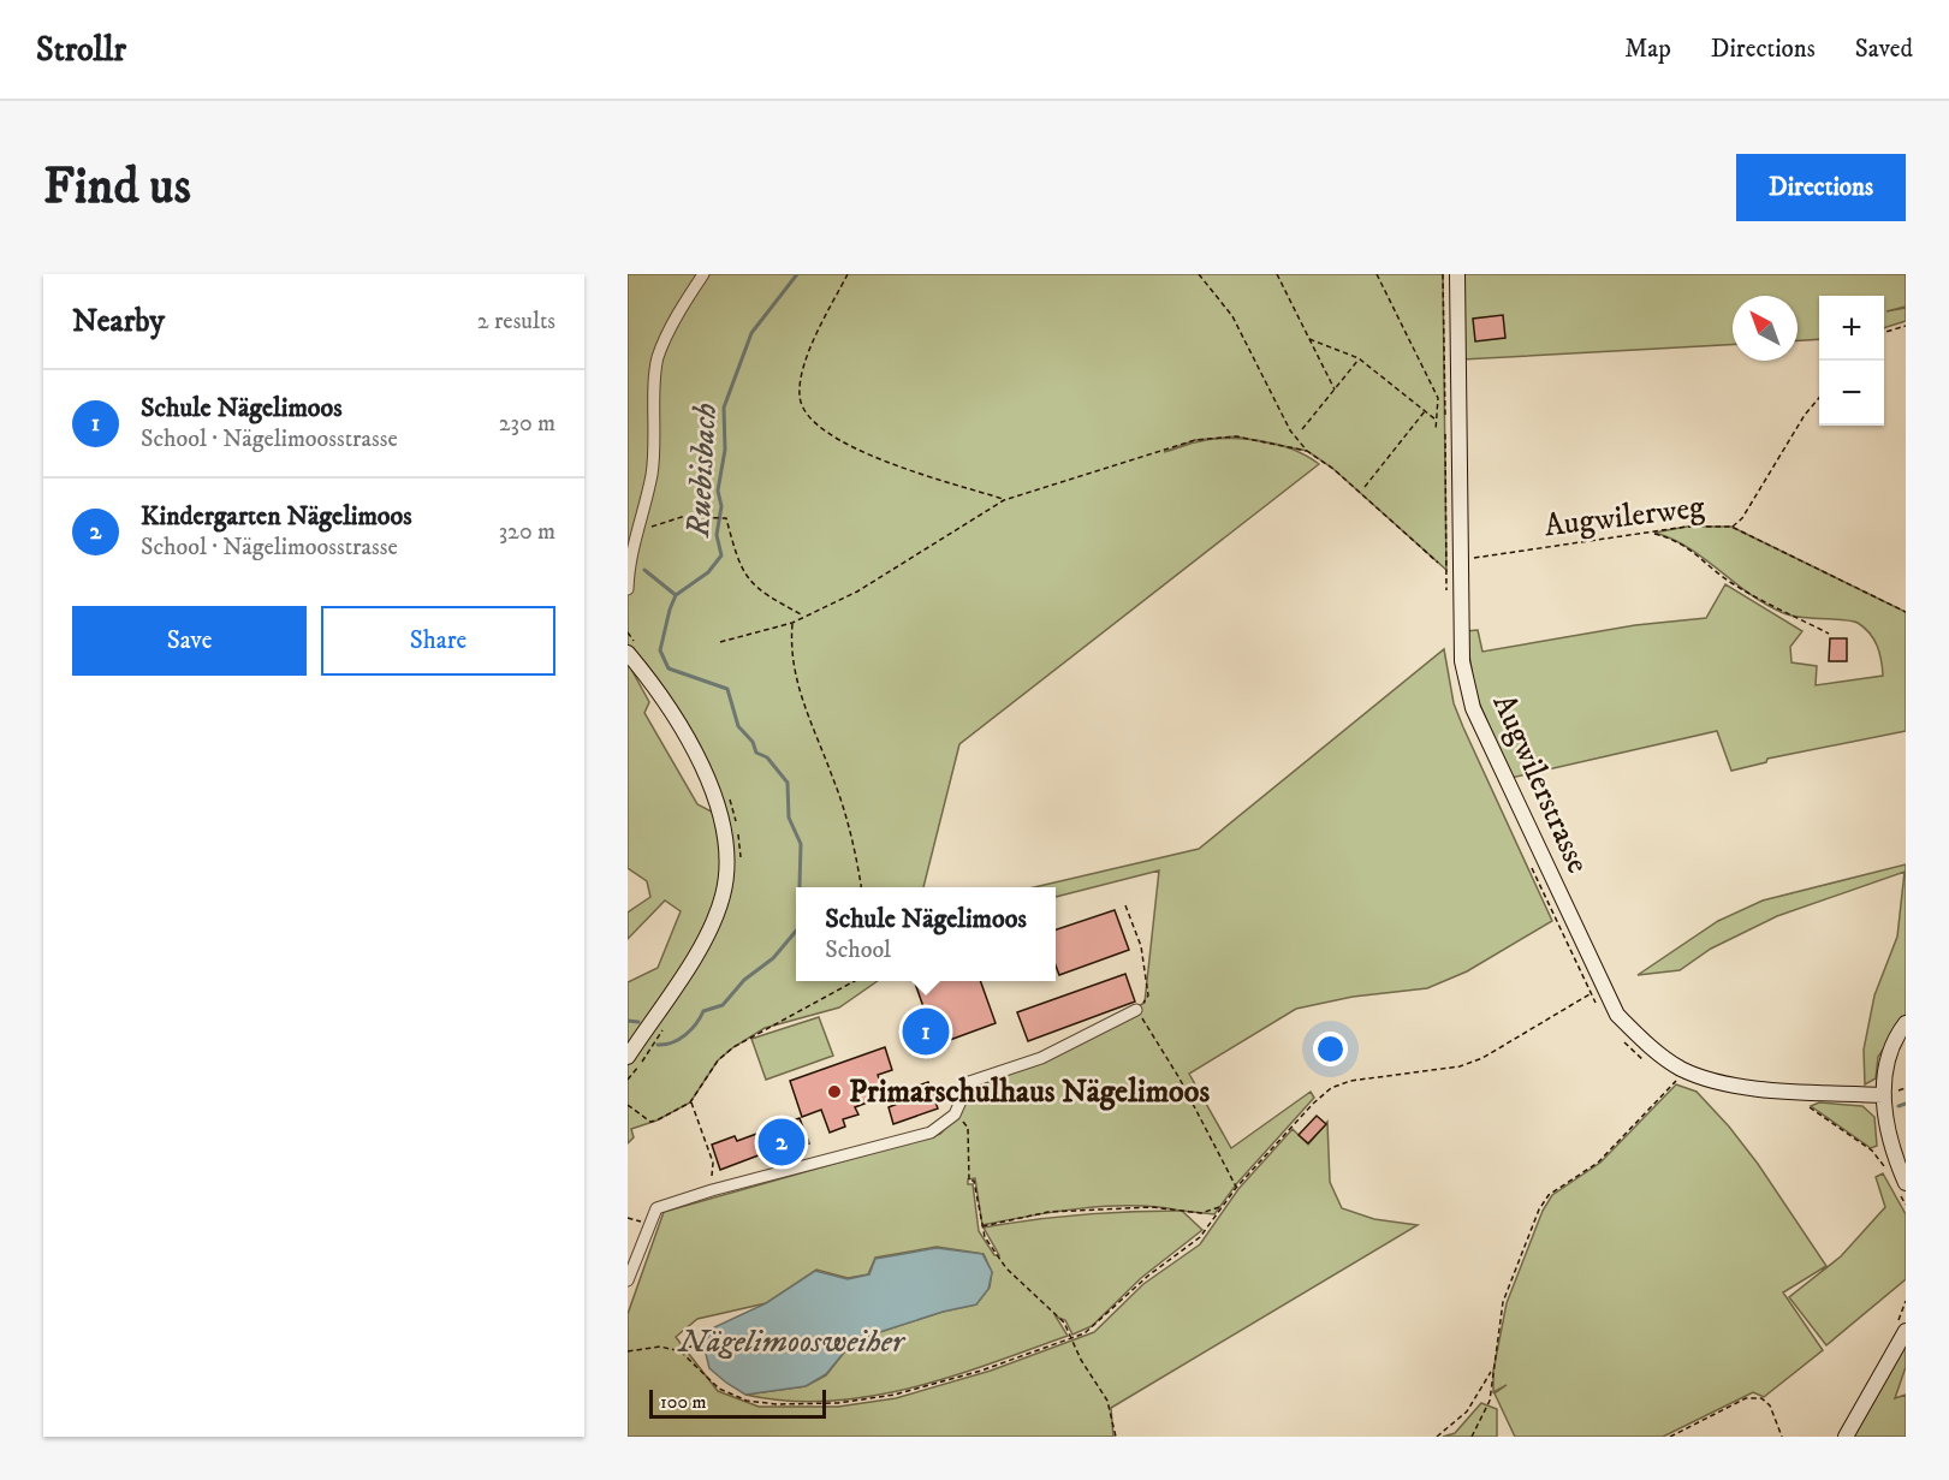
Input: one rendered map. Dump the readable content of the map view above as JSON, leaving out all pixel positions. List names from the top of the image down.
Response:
{
  "streets": {
    "street": ["Augwilerstrasse"],
    "path": ["Augwilerweg"]
  },
  "crossings": [
    ["Augwilerweg", "Augwilerstrasse"]
  ],
  "water": ["Ruebisbach", "Nägelimoosweiher"],
  "places": ["Primarschulhaus Nägelimoos"],
  "scale_bar": "100 m",
  "north": "top left",
  "page": {
    "header": "Strollr",
    "nav": ["Map", "Directions", "Saved"],
    "buttons": [
      "Directions",
      ["Save", "Share"]
    ],
    "title": "Find us",
    "heading": ["Nearby", "2 results"],
    "map_buttons": ["+", "−"],
    "list": [
      {
        "mark": "1",
        "name": "Schule Nägelimoos",
        "note": "School · Nägelimoosstrasse",
        "value": "230 m"
      },
      {
        "mark": "2",
        "name": "Kindergarten Nägelimoos",
        "note": "School · Nägelimoosstrasse",
        "value": "320 m"
      }
    ],
    "popup": ["Schule Nägelimoos", "School"],
    "pins": ["1", "2"],
    "scale": "100 m"
  }
}
